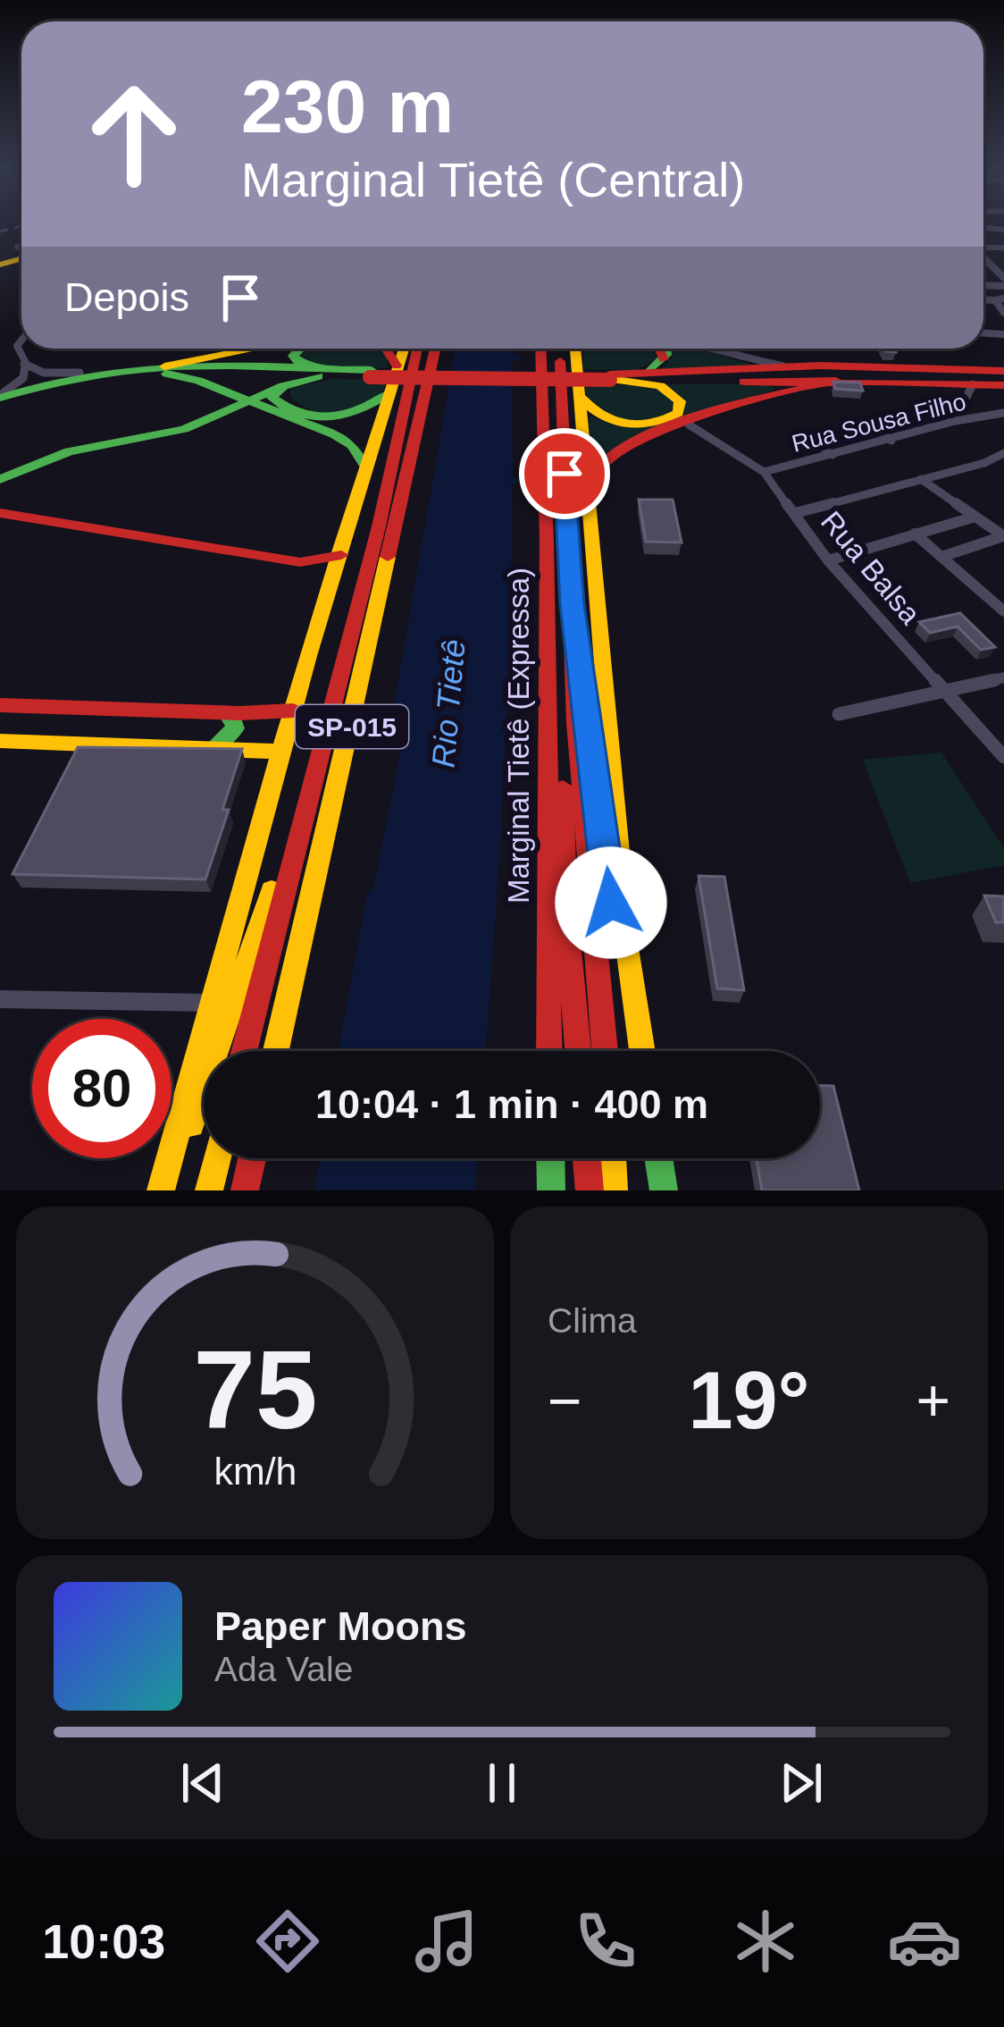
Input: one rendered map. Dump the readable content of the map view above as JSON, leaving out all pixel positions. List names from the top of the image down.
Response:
{
  "streets": {
    "main road": ["SP-015", "Marginal Tietê (Expressa)"],
    "street": ["Rua Sousa Filho", "Rua Balsa"]
  },
  "crossings": [
    ["Rua Sousa Filho", "Rua Balsa"]
  ],
  "water": ["Rio Tietê"],
  "page": {
    "turn": ["230 m", "Marginal Tietê (Central)"],
    "then": "Depois",
    "limit": "80",
    "trip": "10:04 · 1 min · 400 m",
    "tile": "Clima",
    "heat": ["−", "19°", "+"],
    "song": ["Paper Moons", "Ada Vale"],
    "tabs": "10:03",
    "gauge": ["75", "km/h"]
  }
}
